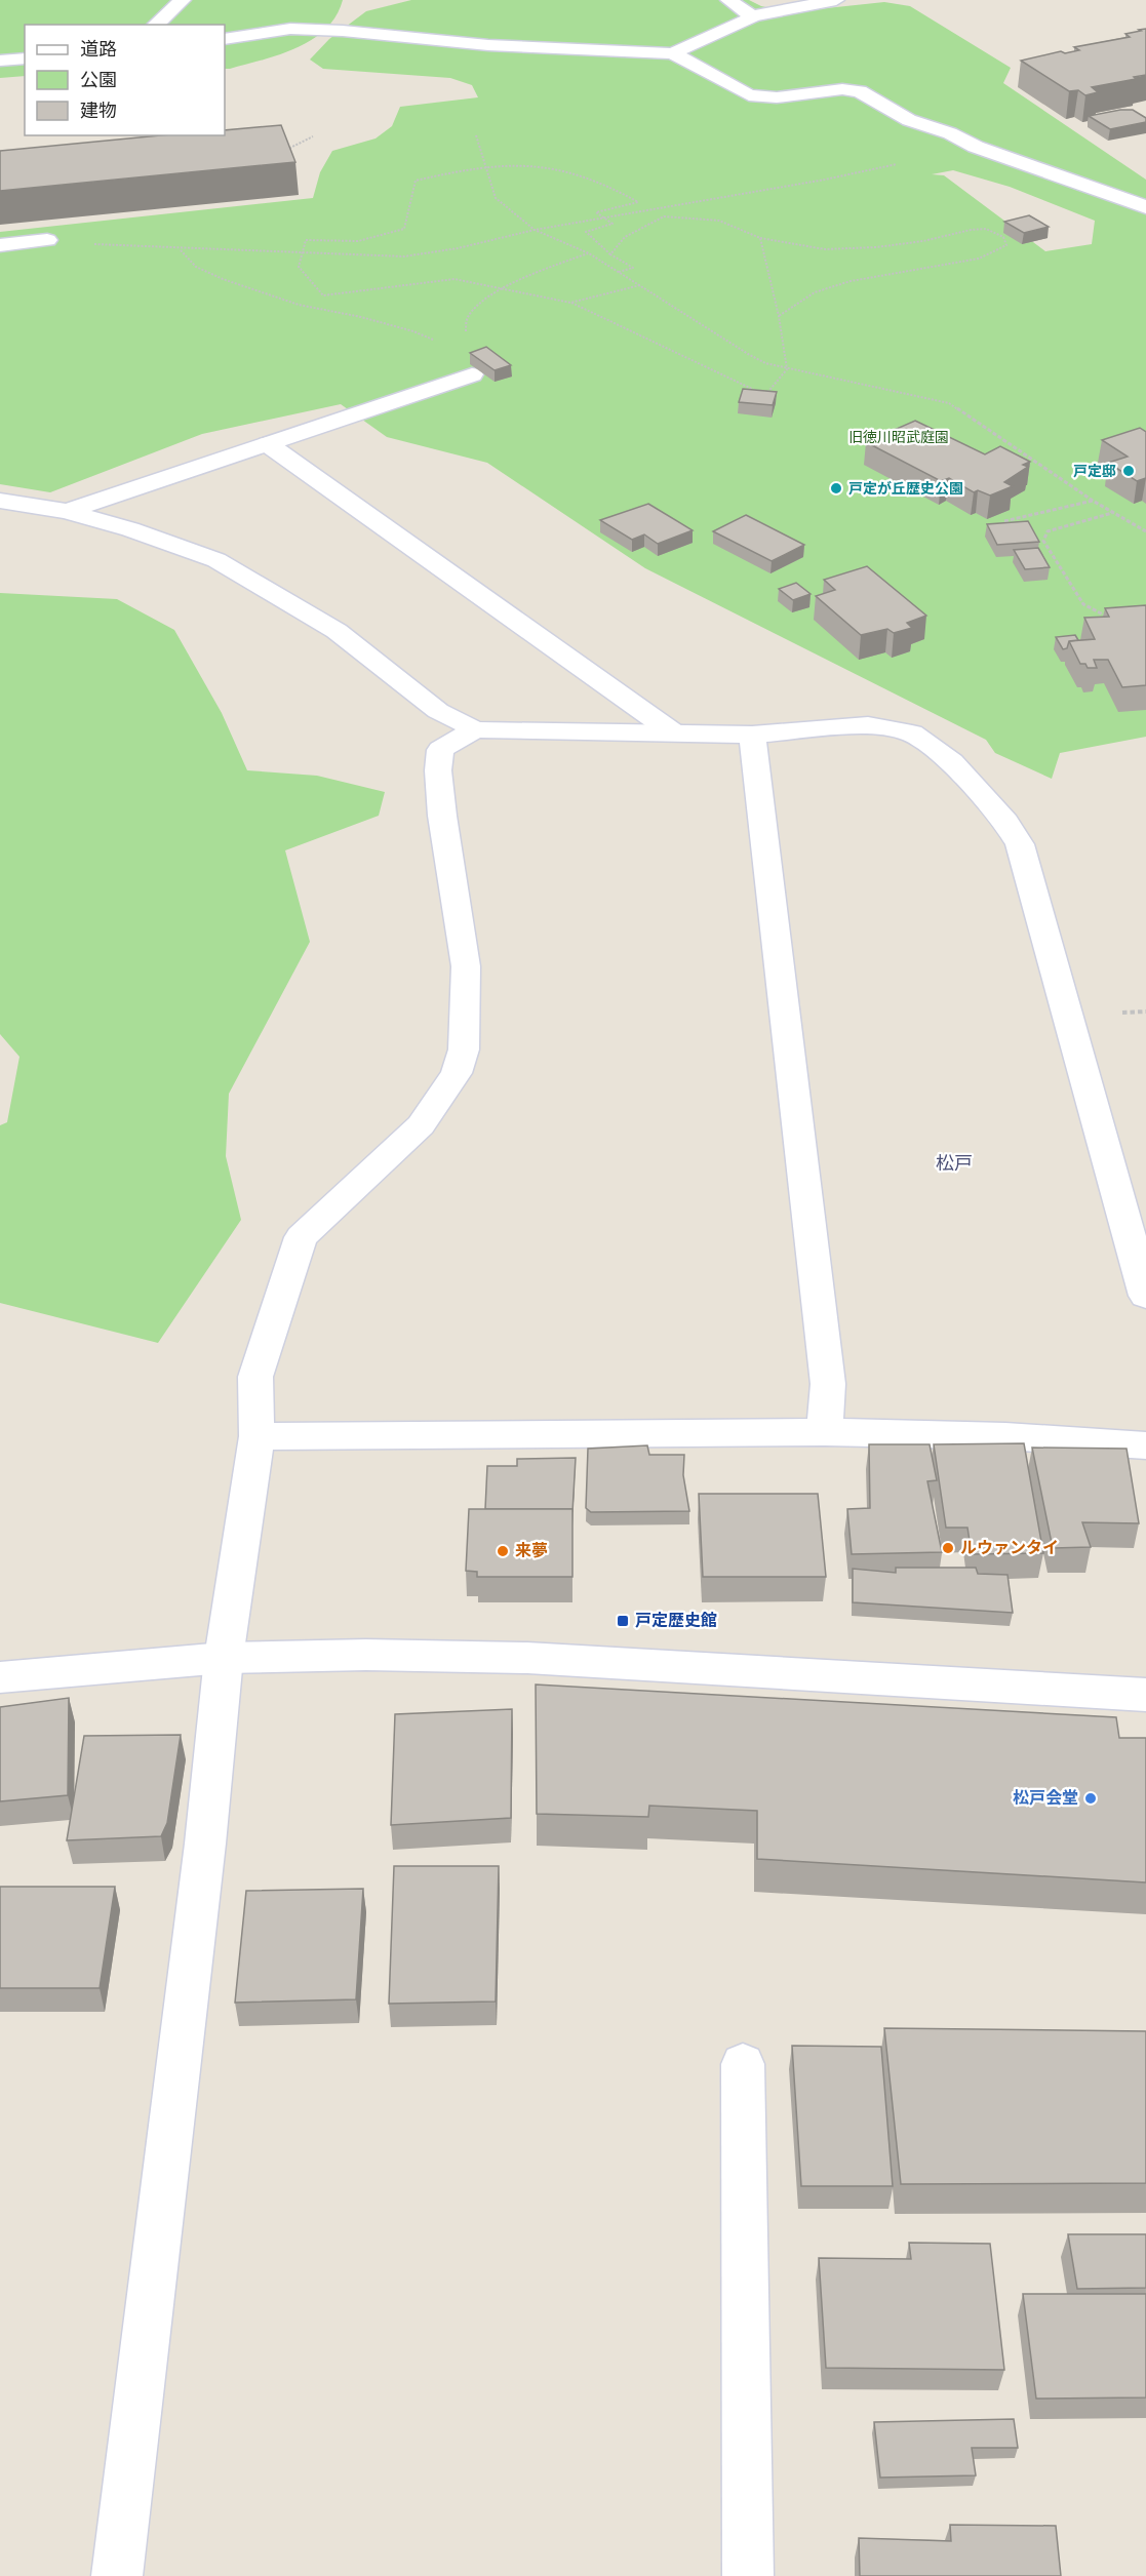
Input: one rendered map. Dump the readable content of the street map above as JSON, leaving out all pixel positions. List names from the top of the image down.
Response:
{
  "districts": ["松戸"],
  "parks": ["旧徳川昭武庭園"],
  "places": {
    "other": [
      "戸定邸",
      "戸定が丘歴史公園",
      "ルウァンタイ",
      "来夢",
      "松戸会堂"
    ],
    "transit": ["戸定歴史館"]
  },
  "legend": ["道路", "公園", "建物"]
}
